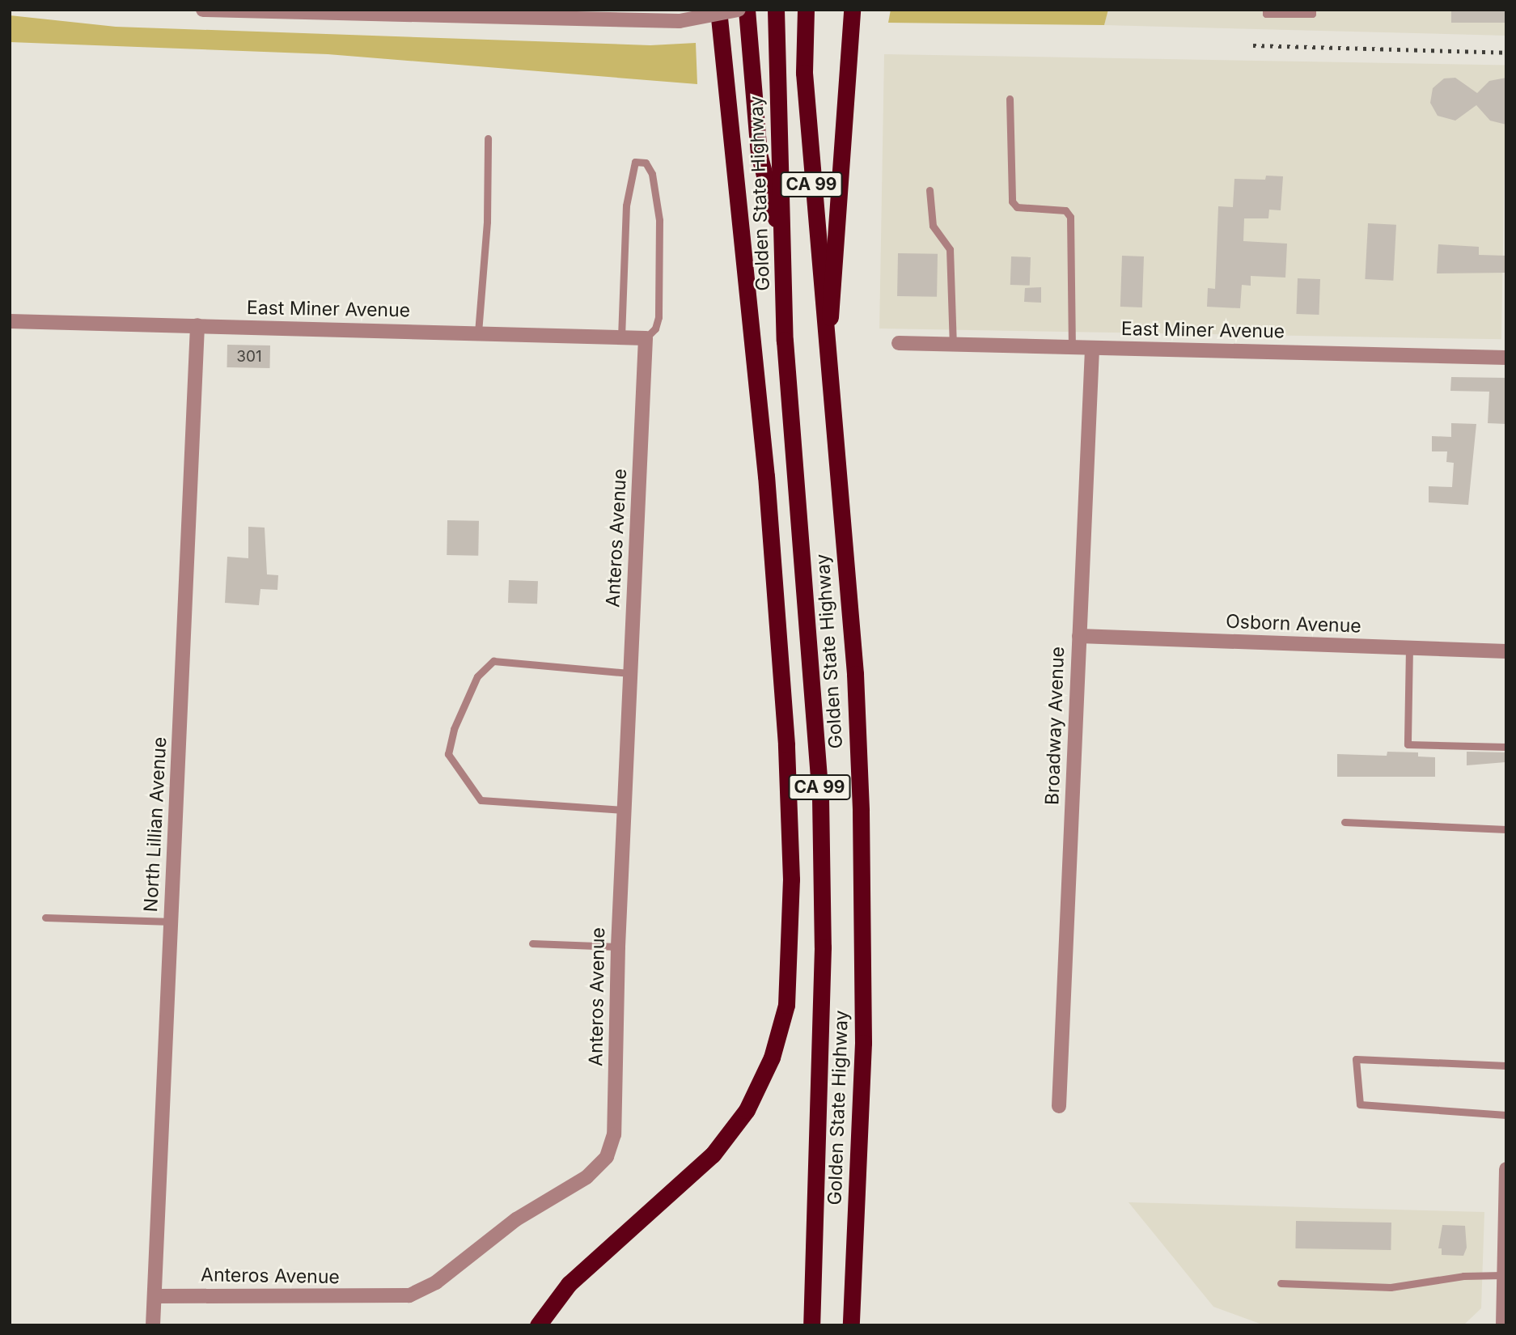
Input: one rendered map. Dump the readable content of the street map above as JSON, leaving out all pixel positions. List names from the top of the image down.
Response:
{
  "streets": {
    "highway": ["CA 99", "Golden State Highway"],
    "street": [
      "East Miner Avenue",
      "Anteros Avenue",
      "Osborn Avenue",
      "Broadway Avenue",
      "North Lillian Avenue"
    ]
  },
  "crossings": [
    ["East Miner Avenue", "Anteros Avenue"],
    ["East Miner Avenue", "Broadway Avenue"],
    ["East Miner Avenue", "North Lillian Avenue"],
    ["Anteros Avenue", "North Lillian Avenue"],
    ["Osborn Avenue", "Broadway Avenue"]
  ],
  "house_numbers": ["301"]
}
